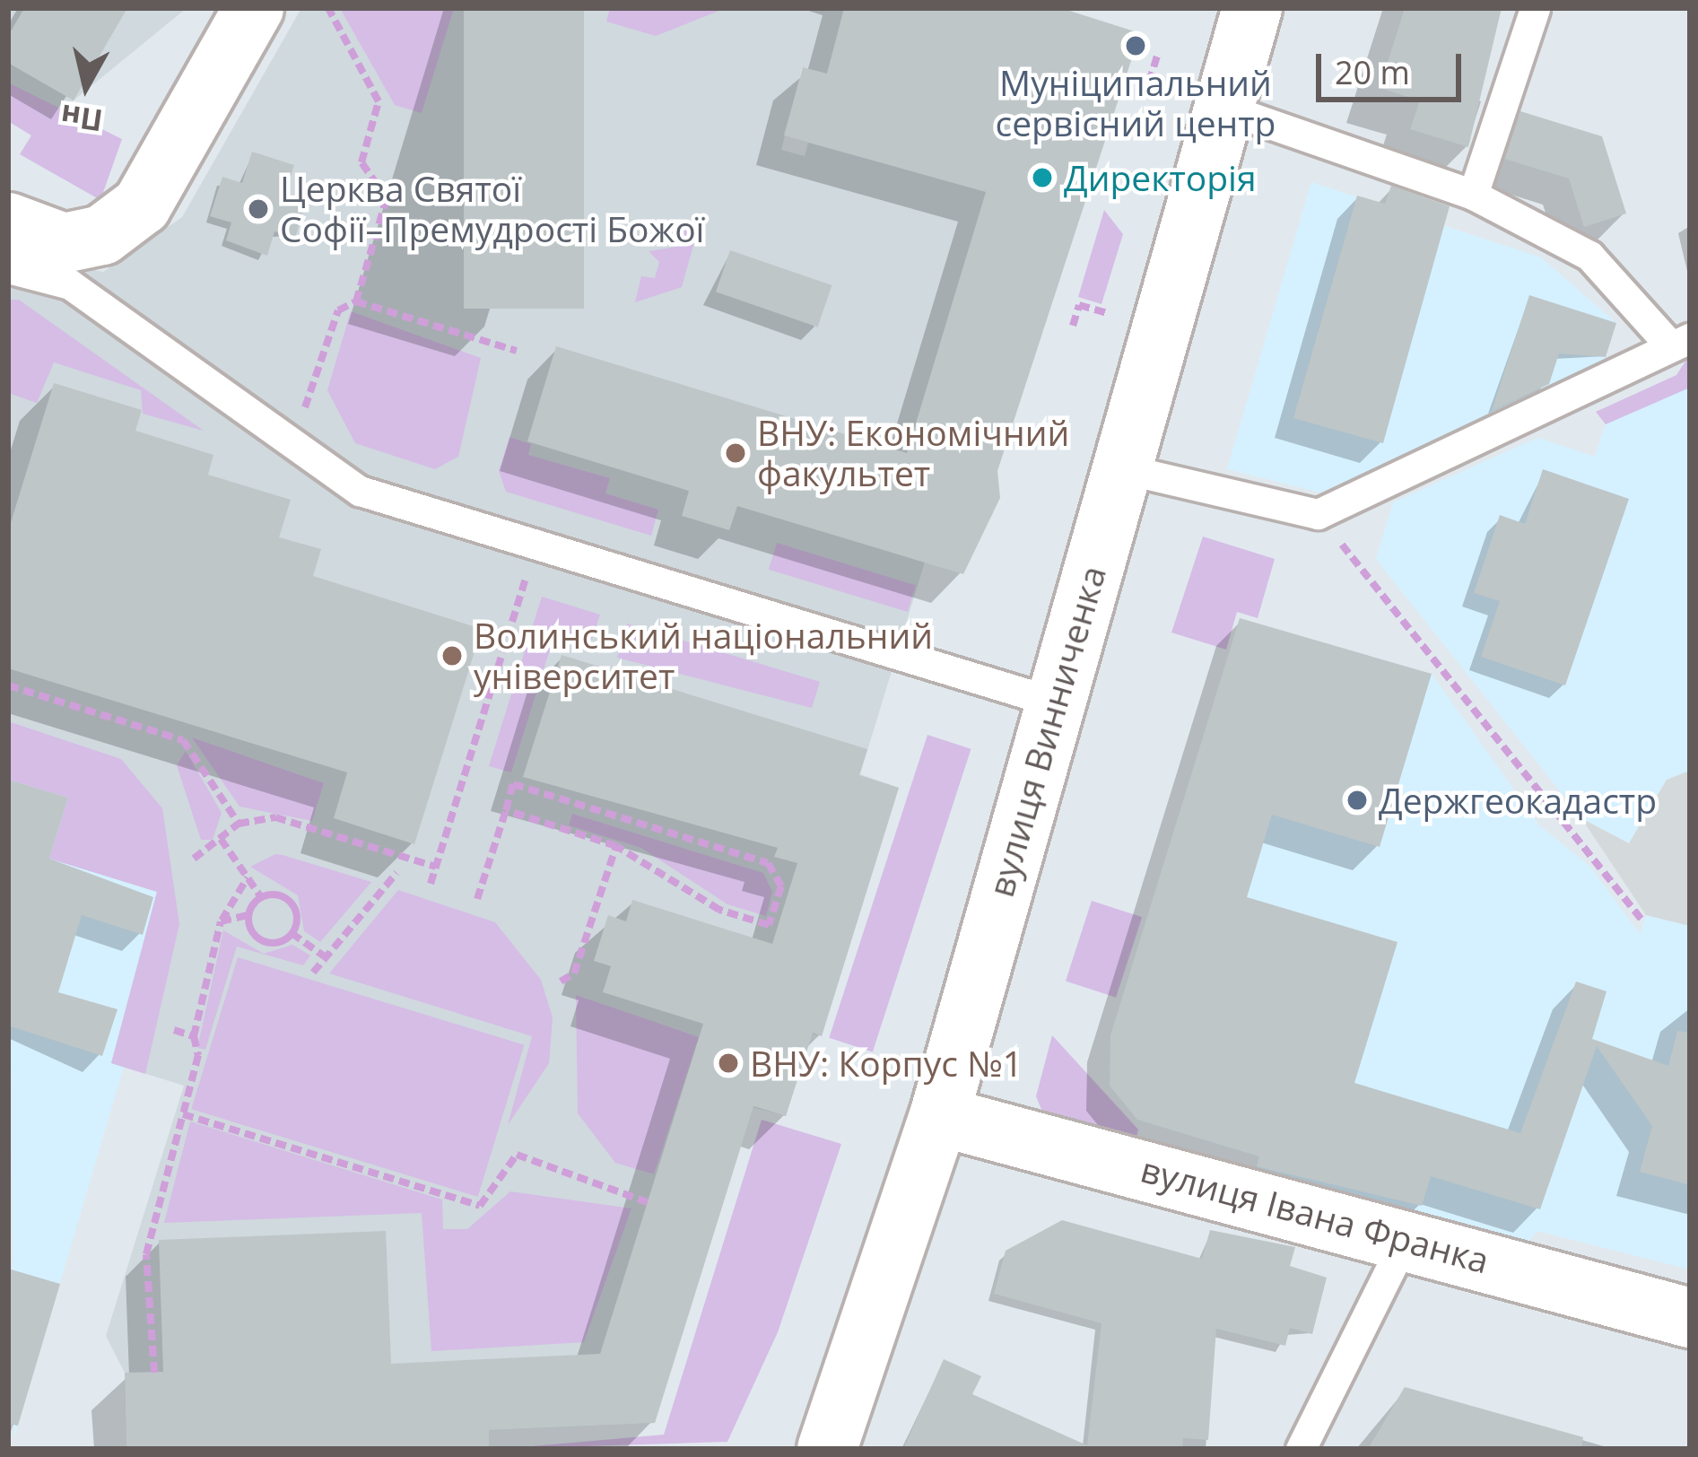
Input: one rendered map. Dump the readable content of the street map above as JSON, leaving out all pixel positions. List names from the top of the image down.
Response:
{
  "streets": {
    "street": ["вулиця Винниченка", "вулиця Івана Франка"]
  },
  "crossings": [
    ["вулиця Винниченка", "вулиця Івана Франка"]
  ],
  "places": [
    "Муніципальний сервісний центр",
    "Директорія",
    "Церква Святої Софії–Премудрості Божої",
    "ВНУ: Економічний факультет",
    "Волинський національний університет",
    "Держгеокадастр",
    "ВНУ: Корпус №1"
  ],
  "scale_bar": "20 m",
  "north": "bottom"
}
